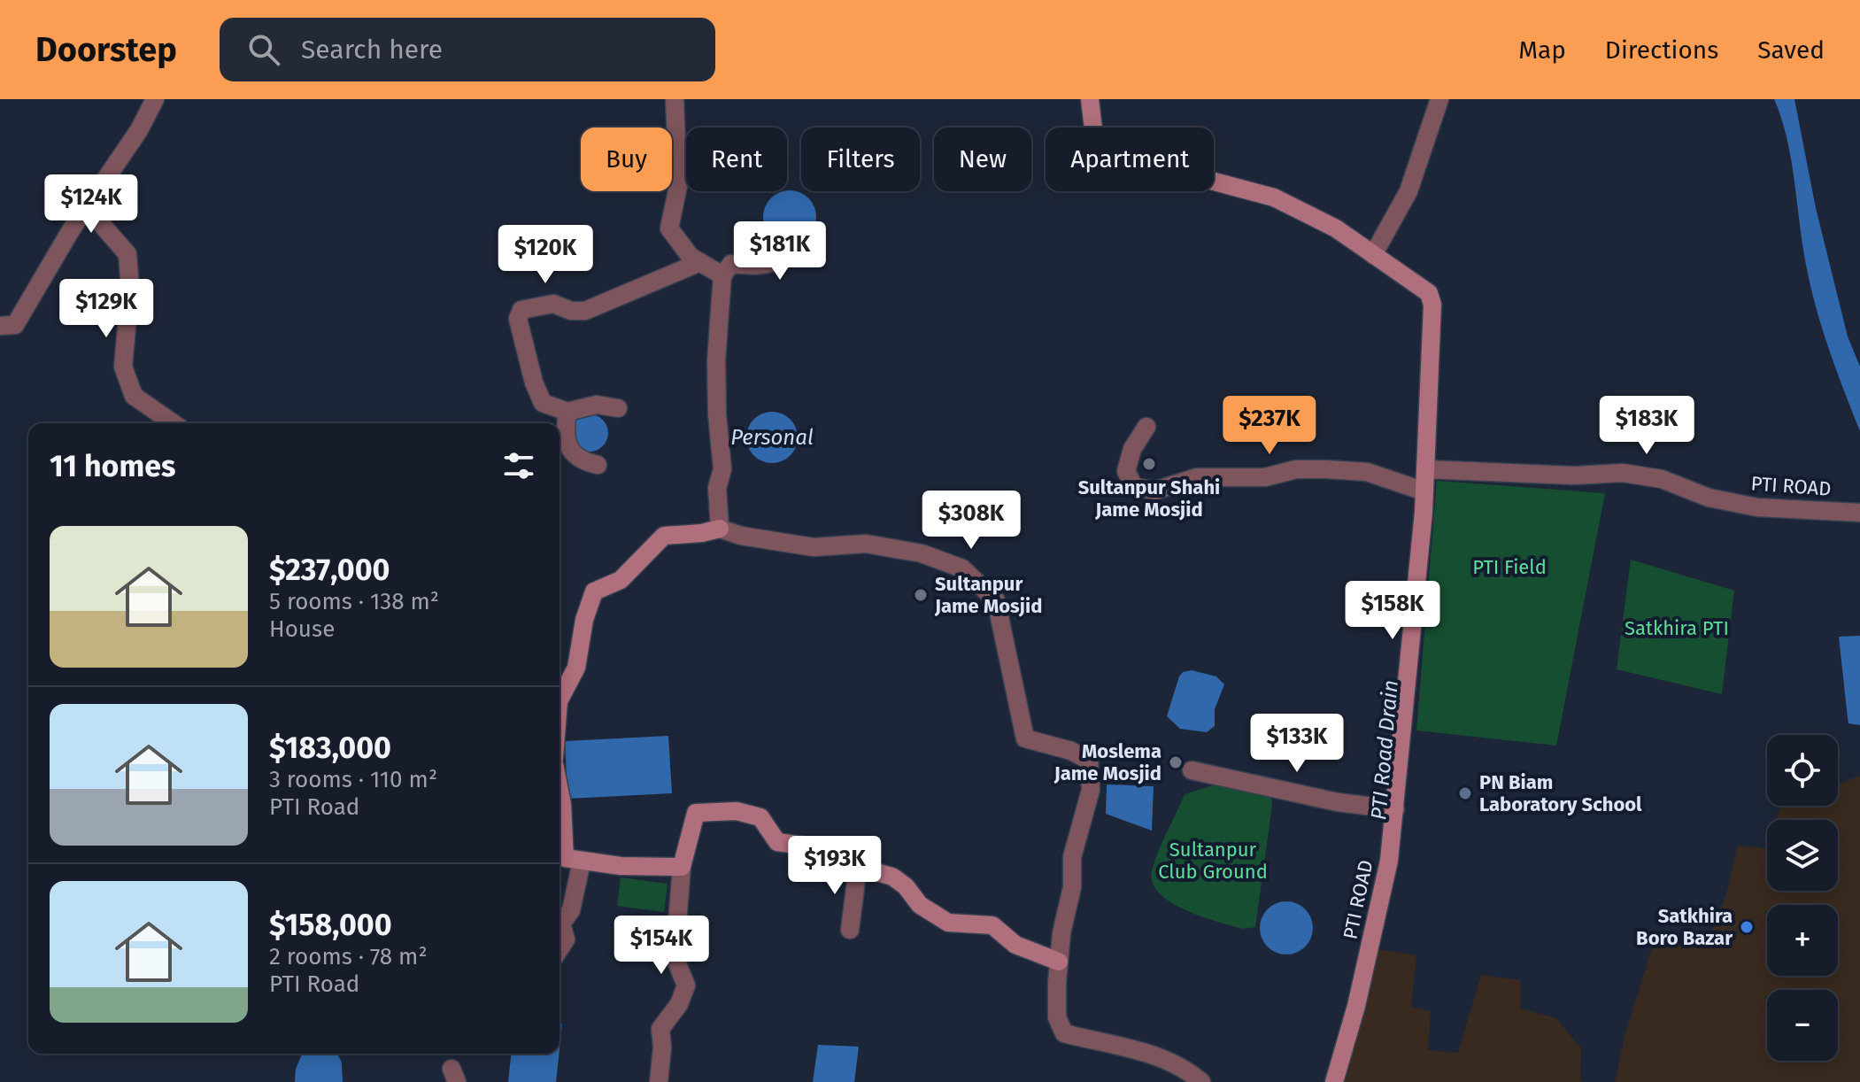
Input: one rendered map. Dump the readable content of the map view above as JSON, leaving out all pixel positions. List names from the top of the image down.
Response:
{
  "streets": {
    "main road": ["PTI ROAD"]
  },
  "water": ["Personal", "PTI Road Drain"],
  "parks": ["PTI Field", "Satkhira PTI", "Sultanpur Club Ground"],
  "places": [
    "Sultanpur Shahi Jame Mosjid",
    "Sultanpur Jame Mosjid",
    "Moslema Jame Mosjid",
    "PN Biam Laboratory School",
    "Satkhira Boro Bazar"
  ],
  "page": {
    "header": "Doorstep",
    "search": "Search here",
    "nav": ["Map", "Directions", "Saved"],
    "chip": [
      "Buy",
      "Rent",
      "Filters",
      "New",
      "Apartment"
    ],
    "price": [
      "$124K",
      "$181K",
      "$120K",
      "$129K",
      "$237K",
      "$183K",
      "$308K",
      "$158K",
      "$133K",
      "$193K",
      "$154K"
    ],
    "heading": "11 homes",
    "list": [
      {
        "name": "$237,000",
        "note": "5 rooms · 138 m² · House"
      },
      {
        "name": "$183,000",
        "note": "3 rooms · 110 m² · PTI Road"
      },
      {
        "name": "$158,000",
        "note": "2 rooms · 78 m² · PTI Road"
      }
    ],
    "map_buttons": ["+", "−"]
  }
}
